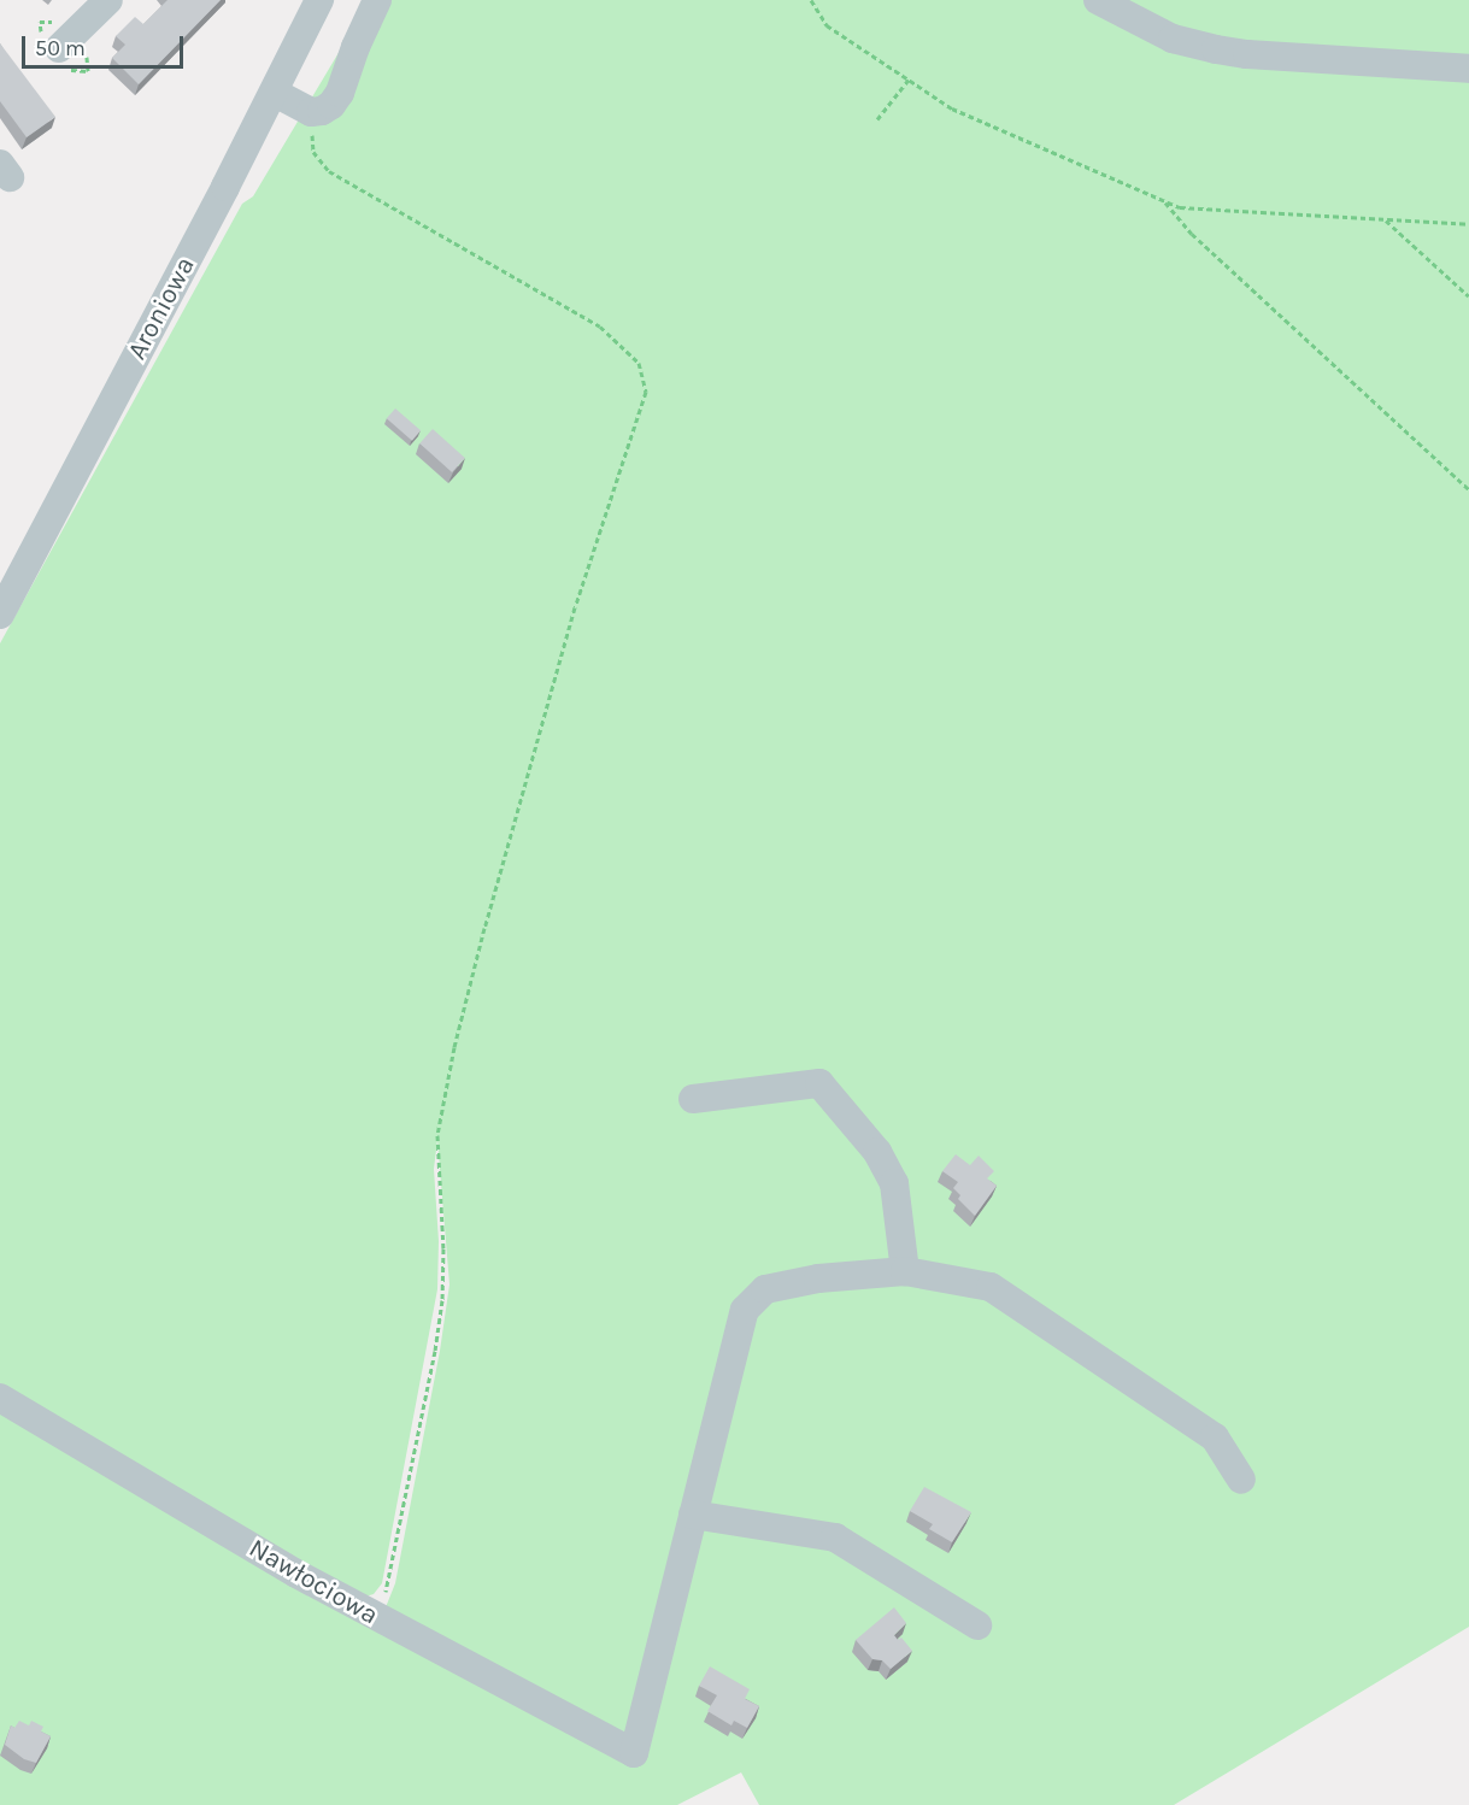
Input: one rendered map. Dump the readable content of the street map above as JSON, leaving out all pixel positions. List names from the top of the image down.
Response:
{
  "streets": {
    "street": ["Aroniowa", "Nawłociowa"]
  },
  "scale_bar": "50 m"
}
